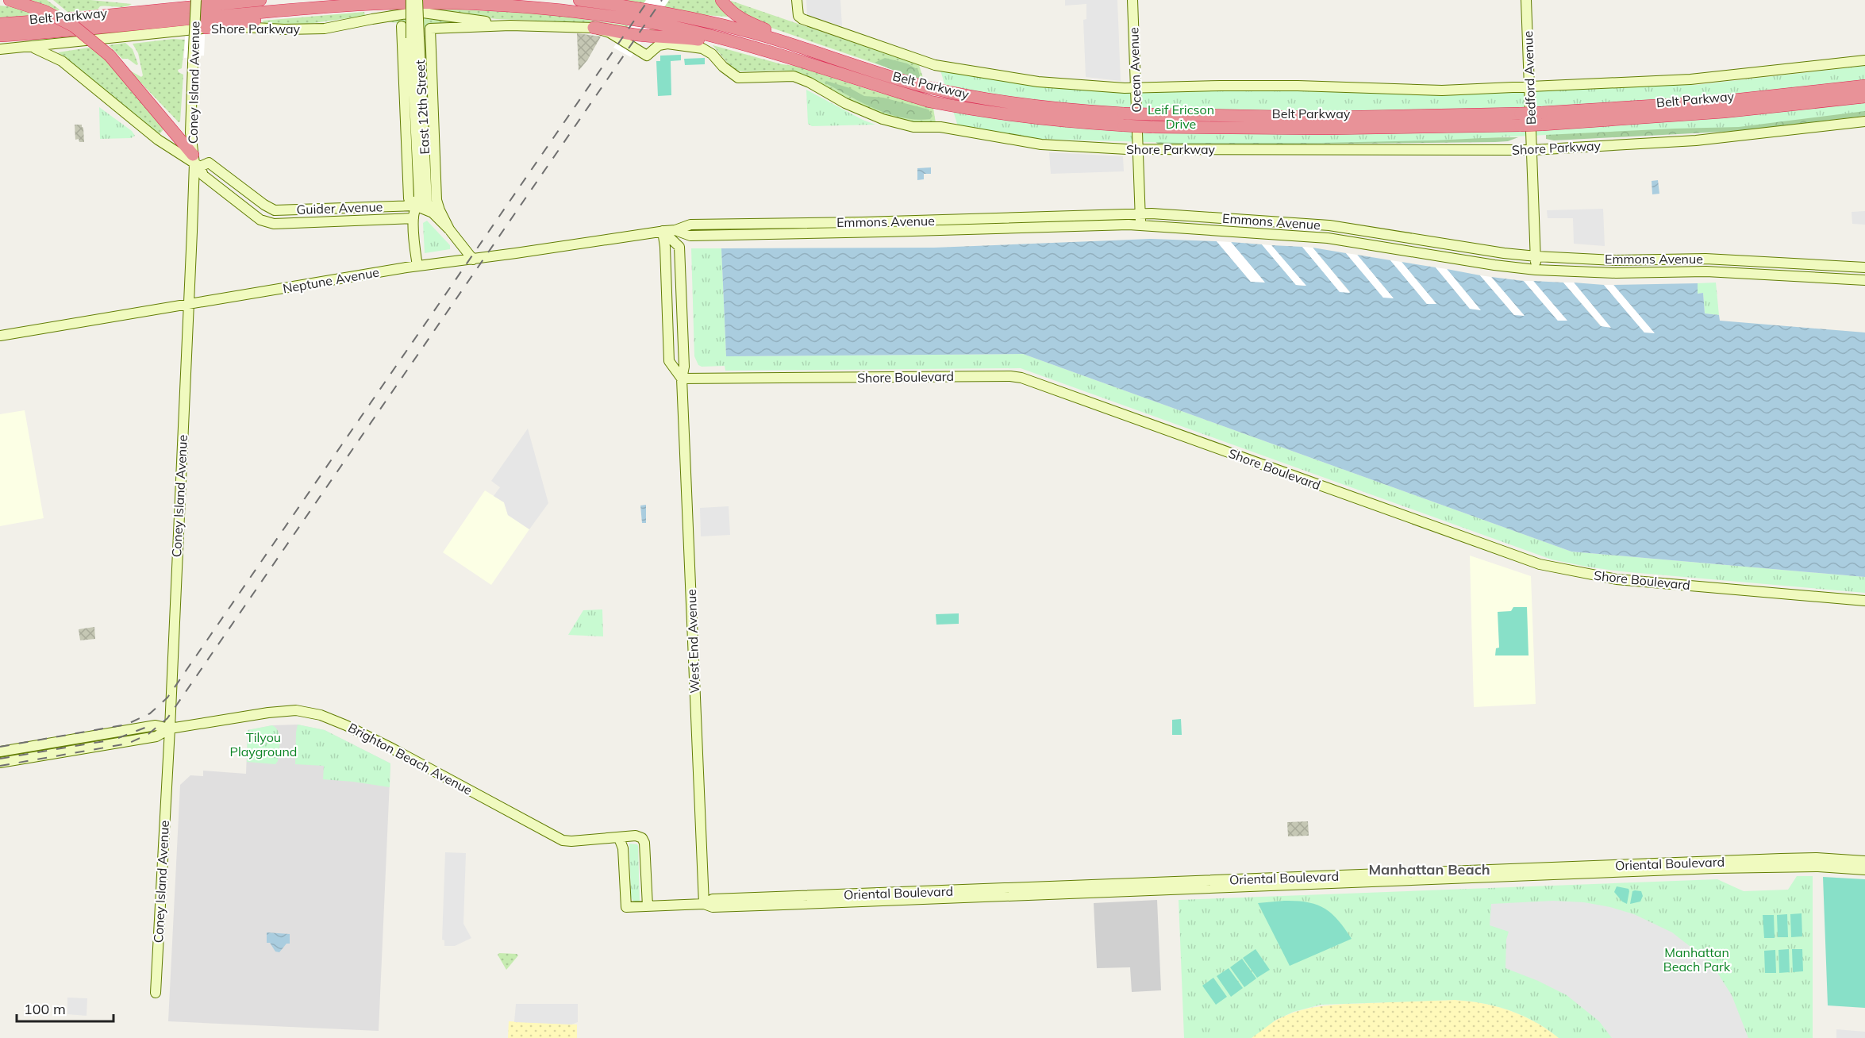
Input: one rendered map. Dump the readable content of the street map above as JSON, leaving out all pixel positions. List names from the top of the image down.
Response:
{
  "streets": {
    "highway": ["Belt Parkway"],
    "main road": [
      "Shore Parkway",
      "Ocean Avenue",
      "Bedford Avenue",
      "Coney Island Avenue",
      "East 12th Street",
      "Guider Avenue",
      "Emmons Avenue",
      "Neptune Avenue",
      "Shore Boulevard",
      "West End Avenue",
      "Brighton Beach Avenue",
      "Oriental Boulevard"
    ]
  },
  "crossings": [
    ["Belt Parkway", "Coney Island Avenue"],
    ["Shore Parkway", "Ocean Avenue"],
    ["Shore Parkway", "Bedford Avenue"],
    ["Shore Parkway", "East 12th Street"],
    ["Shore Parkway", "Guider Avenue"],
    ["Ocean Avenue", "Emmons Avenue"],
    ["Bedford Avenue", "Emmons Avenue"],
    ["Coney Island Avenue", "Guider Avenue"],
    ["Coney Island Avenue", "Neptune Avenue"],
    ["Coney Island Avenue", "Brighton Beach Avenue"],
    ["East 12th Street", "Guider Avenue"],
    ["East 12th Street", "Neptune Avenue"],
    ["Guider Avenue", "Neptune Avenue"],
    ["Emmons Avenue", "Neptune Avenue"],
    ["Shore Boulevard", "West End Avenue"],
    ["West End Avenue", "Oriental Boulevard"],
    ["Brighton Beach Avenue", "Oriental Boulevard"]
  ],
  "districts": ["Manhattan Beach"],
  "parks": ["Leif Ericson Drive", "Tilyou Playground", "Manhattan Beach Park"],
  "scale_bar": "100 m"
}
